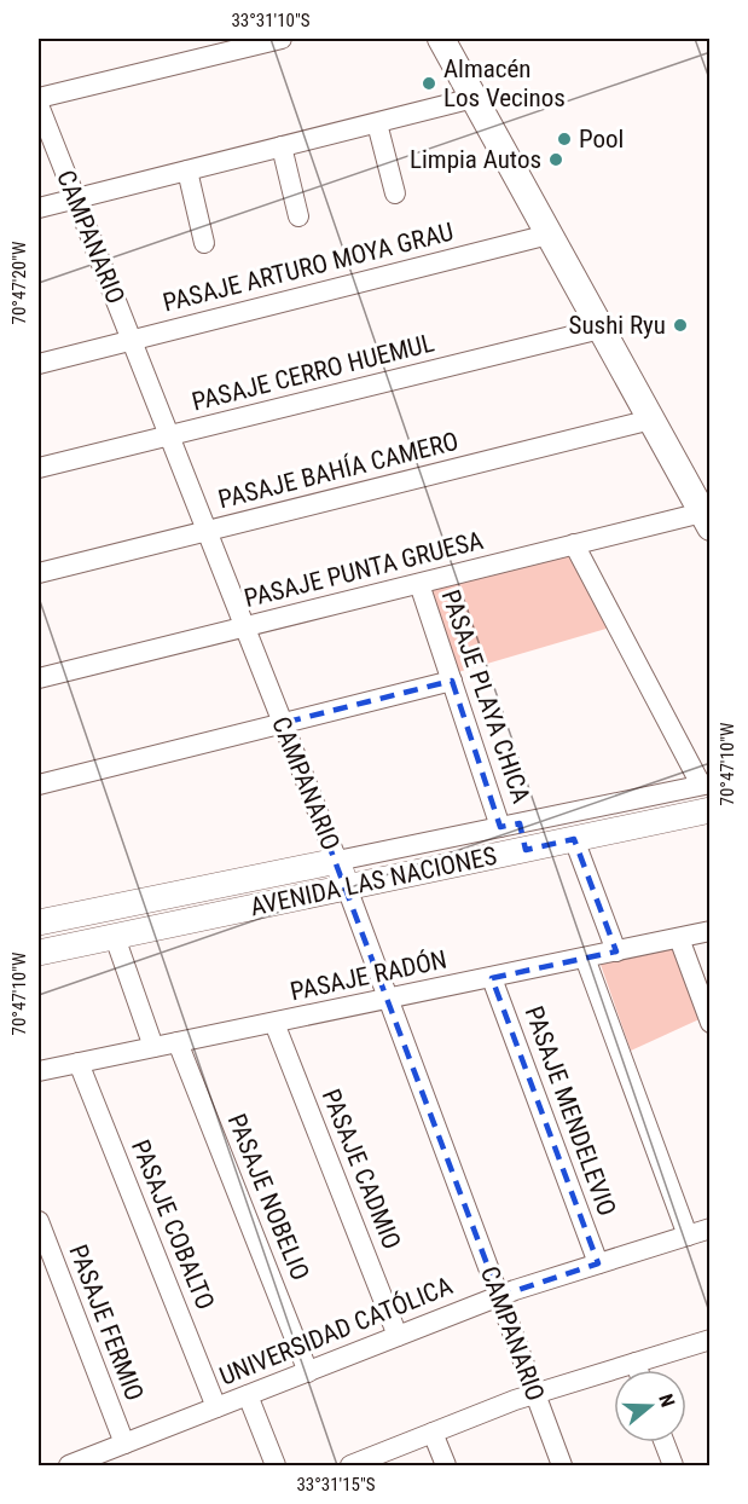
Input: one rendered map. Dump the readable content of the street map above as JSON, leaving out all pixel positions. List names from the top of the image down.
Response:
{
  "streets": {
    "street": [
      "CAMPANARIO",
      "PASAJE ARTURO MOYA GRAU",
      "PASAJE CERRO HUEMUL",
      "PASAJE BAHÍA CAMERO",
      "PASAJE PUNTA GRUESA",
      "PASAJE PLAYA CHICA",
      "AVENIDA LAS NACIONES",
      "PASAJE RADÓN",
      "PASAJE MENDELEVIO",
      "PASAJE CADMIO",
      "PASAJE NOBELIO",
      "PASAJE COBALTO",
      "PASAJE FERMIO",
      "UNIVERSIDAD CATÓLICA"
    ]
  },
  "crossings": [
    ["CAMPANARIO", "PASAJE ARTURO MOYA GRAU"],
    ["CAMPANARIO", "PASAJE CERRO HUEMUL"],
    ["CAMPANARIO", "PASAJE BAHÍA CAMERO"],
    ["CAMPANARIO", "PASAJE PUNTA GRUESA"],
    ["CAMPANARIO", "AVENIDA LAS NACIONES"],
    ["CAMPANARIO", "PASAJE RADÓN"],
    ["CAMPANARIO", "UNIVERSIDAD CATÓLICA"],
    ["PASAJE PUNTA GRUESA", "PASAJE PLAYA CHICA"],
    ["PASAJE PLAYA CHICA", "AVENIDA LAS NACIONES"],
    ["PASAJE RADÓN", "PASAJE MENDELEVIO"],
    ["PASAJE RADÓN", "PASAJE CADMIO"],
    ["PASAJE RADÓN", "PASAJE NOBELIO"],
    ["PASAJE RADÓN", "PASAJE COBALTO"],
    ["PASAJE MENDELEVIO", "UNIVERSIDAD CATÓLICA"],
    ["PASAJE CADMIO", "UNIVERSIDAD CATÓLICA"],
    ["PASAJE NOBELIO", "UNIVERSIDAD CATÓLICA"],
    ["PASAJE COBALTO", "UNIVERSIDAD CATÓLICA"],
    ["PASAJE FERMIO", "UNIVERSIDAD CATÓLICA"]
  ],
  "places": [
    "Almacén Los Vecinos",
    "Pool",
    "Limpia Autos",
    "Sushi Ryu"
  ],
  "north": "right",
  "coordinates": [
    "33°31'10\"S",
    "70°47'20\"W",
    "70°47'10\"W",
    "33°31'15\"S"
  ]
}
